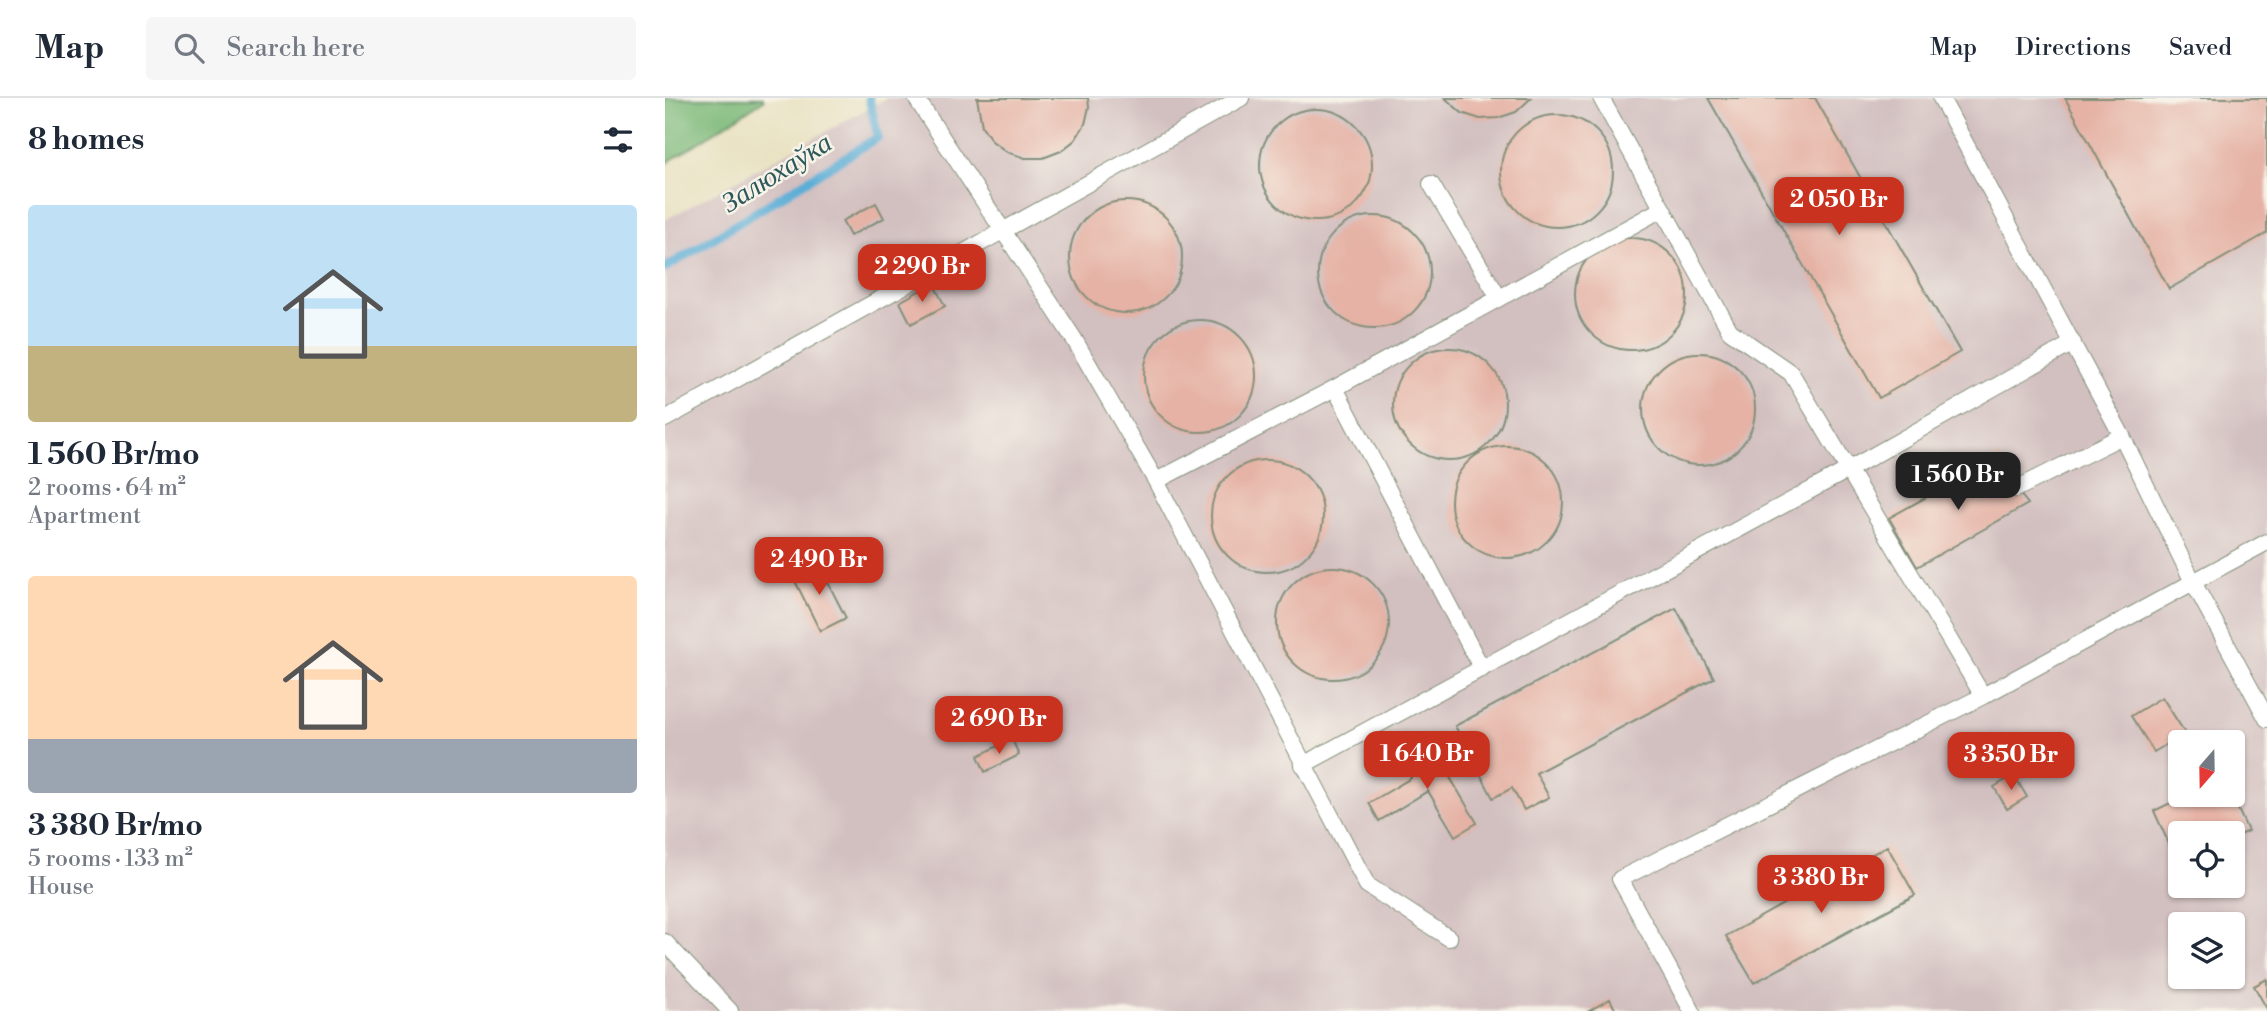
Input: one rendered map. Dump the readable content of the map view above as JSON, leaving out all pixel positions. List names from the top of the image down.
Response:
{
  "water": ["Залюхаўка"],
  "north": "bottom",
  "page": {
    "header": "Map",
    "search": "Search here",
    "nav": ["Map", "Directions", "Saved"],
    "heading": "8 homes",
    "price": [
      "2 050 Br",
      "2 290 Br",
      "1 560 Br",
      "2 490 Br",
      "2 690 Br",
      "1 640 Br",
      "3 350 Br",
      "3 380 Br"
    ],
    "list": [
      {
        "name": "1 560 Br/mo",
        "note": "2 rooms · 64 m² · Apartment"
      },
      {
        "name": "3 380 Br/mo",
        "note": "5 rooms · 133 m² · House"
      }
    ]
  }
}
